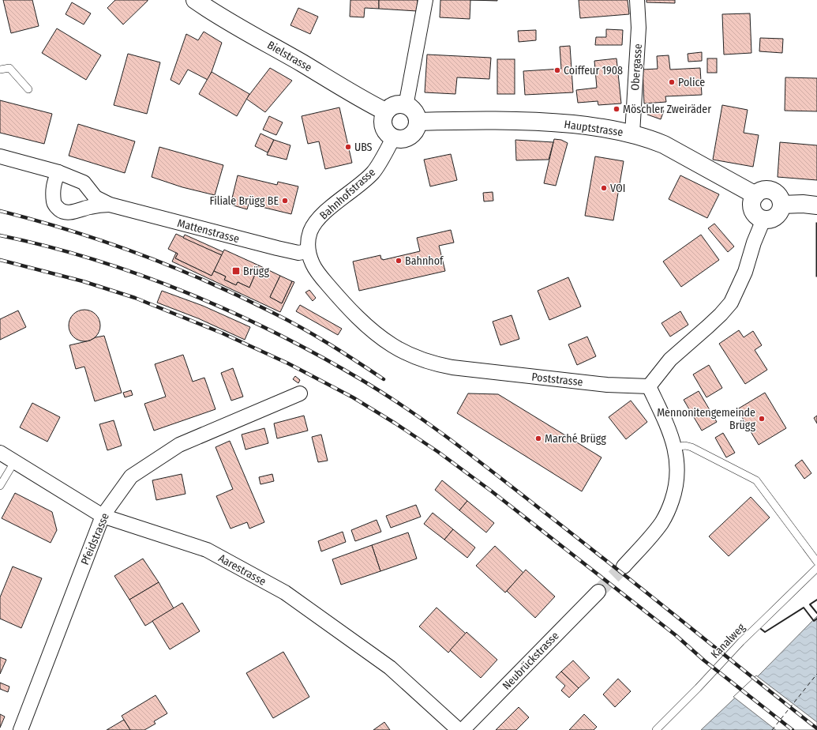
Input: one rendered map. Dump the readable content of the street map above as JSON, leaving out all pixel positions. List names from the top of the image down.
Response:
{
  "streets": {
    "main road": ["Bielstrasse", "Hauptstrasse"],
    "street": [
      "Obergasse",
      "Bahnhofstrasse",
      "Mattenstrasse",
      "Poststrasse",
      "Pfeidstrasse",
      "Aarestrasse",
      "Neubrückstrasse"
    ],
    "lane": ["Kanalweg"]
  },
  "crossings": [
    ["Bielstrasse", "Hauptstrasse"],
    ["Bielstrasse", "Bahnhofstrasse"],
    ["Obergasse", "Hauptstrasse"],
    ["Hauptstrasse", "Bahnhofstrasse"],
    ["Bahnhofstrasse", "Mattenstrasse"],
    ["Bahnhofstrasse", "Poststrasse"],
    ["Mattenstrasse", "Poststrasse"],
    ["Pfeidstrasse", "Aarestrasse"]
  ],
  "places": {
    "other": [
      "Coiffeur 1908",
      "Police",
      "Möschler Zweiräder",
      "UBS",
      "VOI",
      "Filiale Brügg BE",
      "Bahnhof",
      "Mennonitengemeinde Brügg",
      "Marché Brügg"
    ],
    "transit": ["Brügg"]
  }
}
